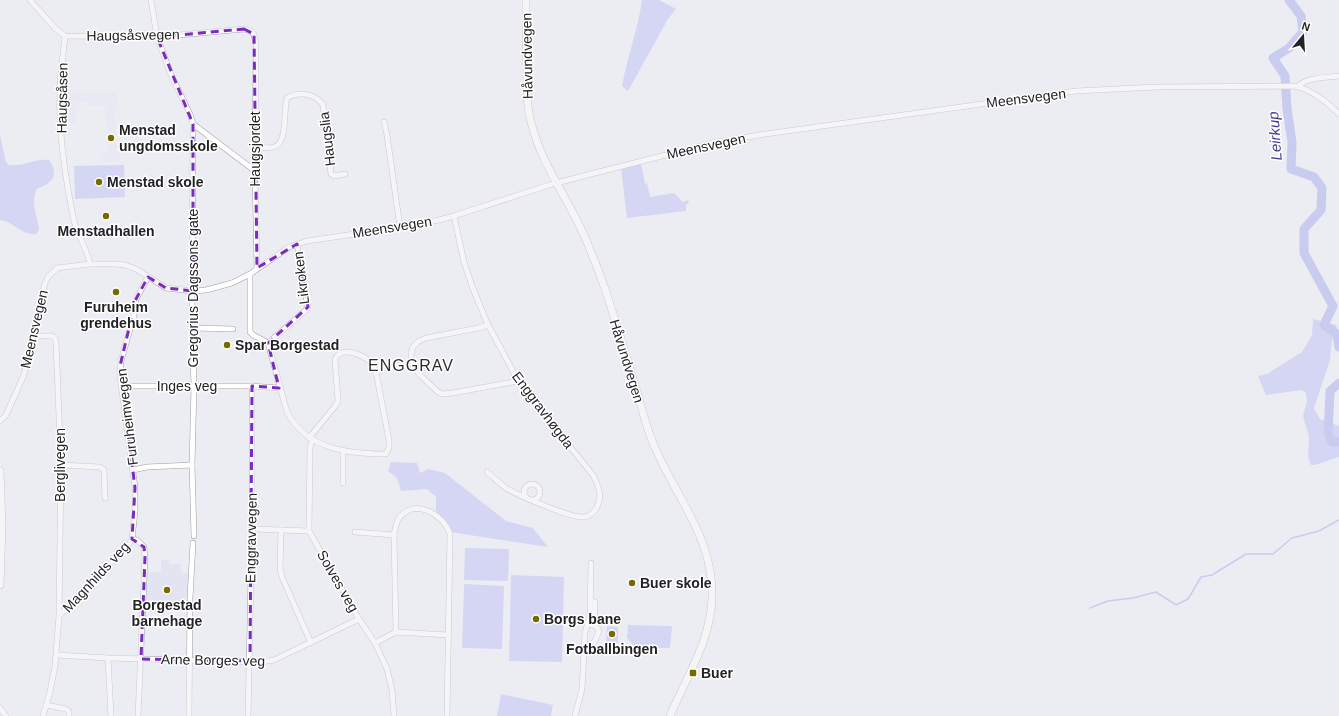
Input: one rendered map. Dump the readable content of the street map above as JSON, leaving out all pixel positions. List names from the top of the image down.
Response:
{
  "streets": {
    "main road": ["Håvundvegen"],
    "street": [
      "Haugsåsvegen",
      "Haugsåsen",
      "Meensvegen",
      "Haugslia",
      "Haugsjordet",
      "Likroken",
      "Gregorius Dagssons gate",
      "Inges veg",
      "Enggravhøgda",
      "Furuheimvegen",
      "Berglivegen",
      "Enggravvegen",
      "Magnhilds veg",
      "Solves veg",
      "Arne Borges veg"
    ]
  },
  "crossings": [
    ["Haugsåsvegen", "Haugsåsen"],
    ["Haugsåsvegen", "Haugsjordet"],
    ["Haugsåsvegen", "Gregorius Dagssons gate"],
    ["Håvundvegen", "Meensvegen"],
    ["Haugsåsen", "Meensvegen"],
    ["Meensvegen", "Haugsjordet"],
    ["Meensvegen", "Likroken"],
    ["Meensvegen", "Gregorius Dagssons gate"],
    ["Meensvegen", "Enggravhøgda"],
    ["Meensvegen", "Furuheimvegen"],
    ["Meensvegen", "Berglivegen"],
    ["Haugslia", "Haugsjordet"],
    ["Gregorius Dagssons gate", "Inges veg"],
    ["Inges veg", "Furuheimvegen"],
    ["Inges veg", "Enggravvegen"],
    ["Furuheimvegen", "Magnhilds veg"],
    ["Berglivegen", "Magnhilds veg"],
    ["Enggravvegen", "Arne Borges veg"],
    ["Magnhilds veg", "Arne Borges veg"],
    ["Solves veg", "Arne Borges veg"]
  ],
  "districts": ["ENGGRAV"],
  "water": ["Leirkup"],
  "places": {
    "other": [
      "Menstad ungdomsskole",
      "Menstad skole",
      "Menstadhallen",
      "Furuheim grendehus",
      "Spar Borgestad",
      "Buer skole",
      "Borgestad barnehage",
      "Borgs bane",
      "Fotballbingen"
    ],
    "transit": ["Buer"]
  },
  "north": "top"
}
